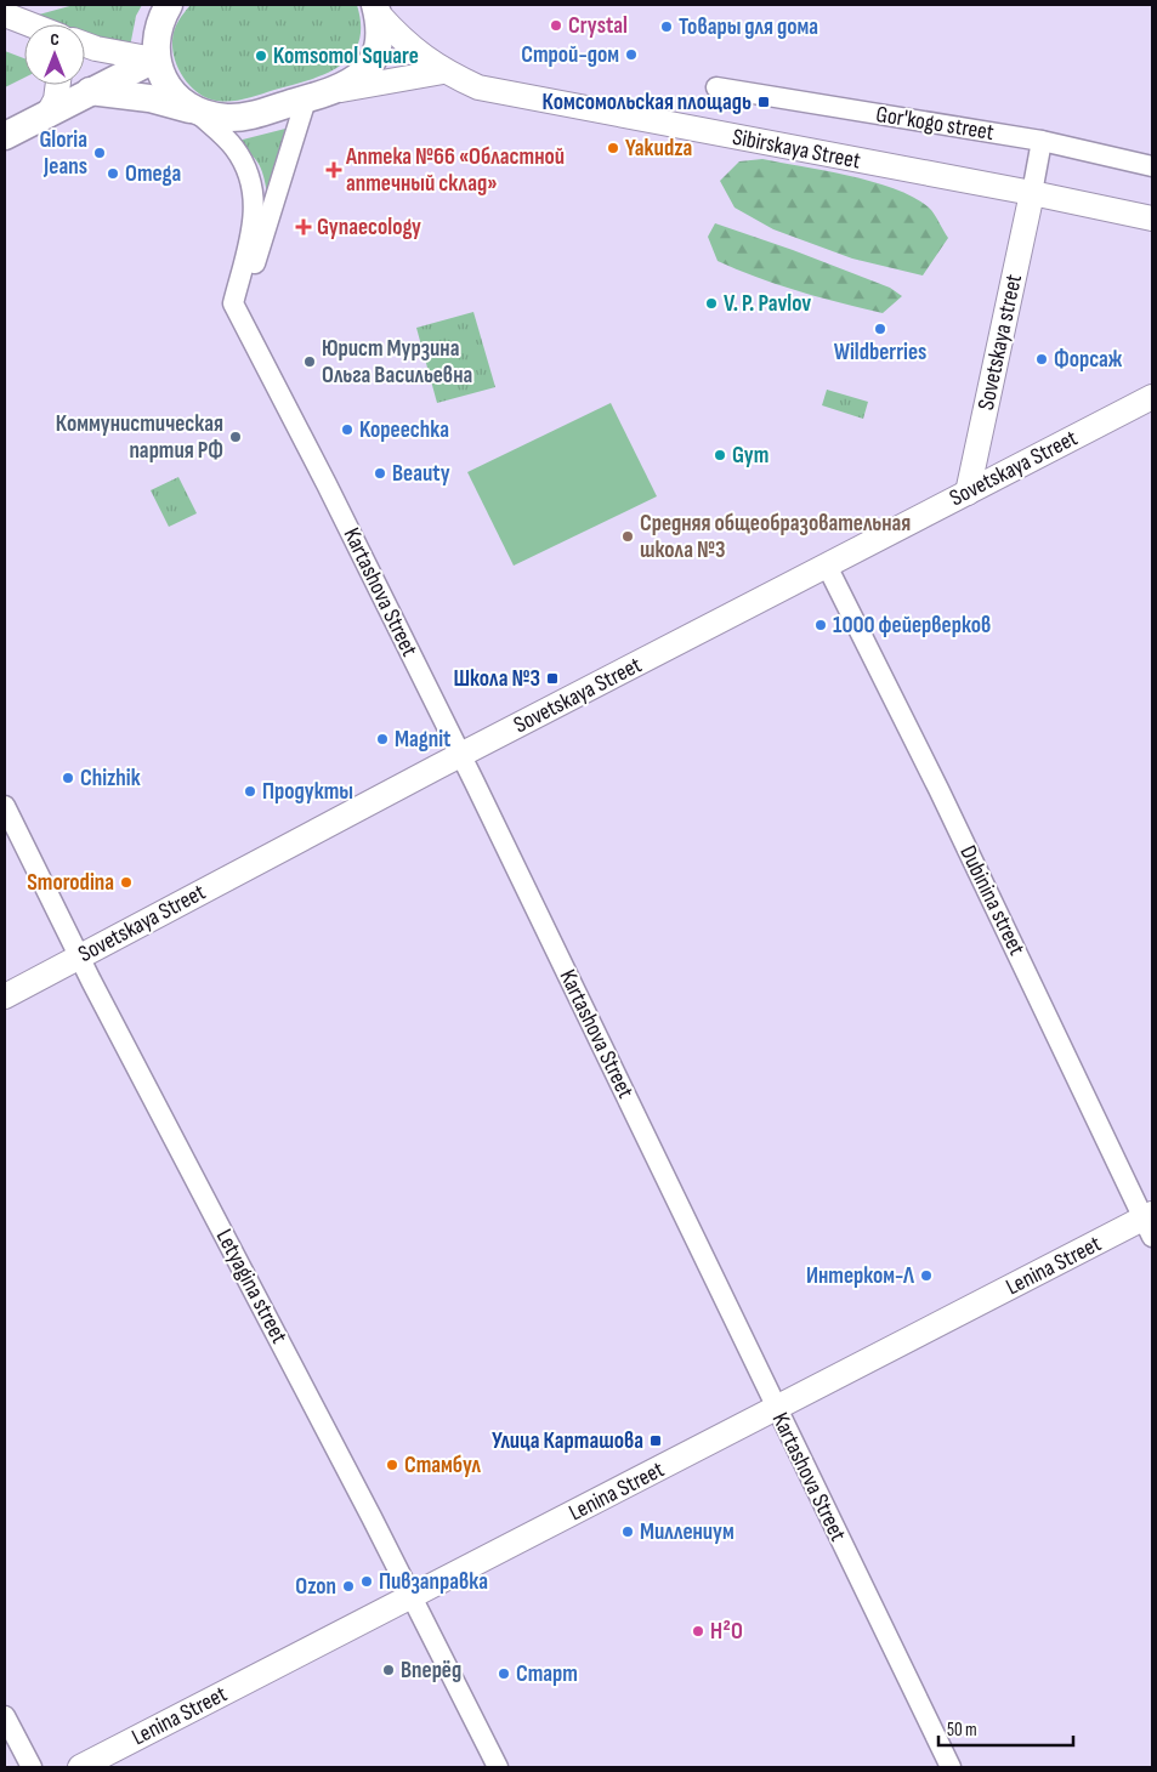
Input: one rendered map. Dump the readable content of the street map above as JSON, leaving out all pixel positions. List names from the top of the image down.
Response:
{
  "streets": {
    "street": [
      "Gor'kogo street",
      "Sibirskaya Street",
      "Sovetskaya street",
      "Sovetskaya Street",
      "Kartashova Street",
      "Dubinina street",
      "Lenina Street",
      "Letyagina street"
    ]
  },
  "crossings": [
    ["Sibirskaya Street", "Sovetskaya street"],
    ["Sovetskaya street", "Sovetskaya Street"],
    ["Sovetskaya Street", "Kartashova Street"],
    ["Sovetskaya Street", "Dubinina street"],
    ["Sovetskaya Street", "Letyagina street"],
    ["Kartashova Street", "Lenina Street"],
    ["Dubinina street", "Lenina Street"],
    ["Lenina Street", "Letyagina street"]
  ],
  "places": {
    "other": [
      "Crystal",
      "Товары для дома",
      "Строй-дом",
      "Komsomol Square",
      "Yakudza",
      "Gloria Jeans",
      "Omega",
      "V. P. Pavlov",
      "Wildberries",
      "Форсаж",
      "Юрист Мурзина Ольга Васильевна",
      "Kopeechka",
      "Коммунистическая партия РФ",
      "Gym",
      "Beauty",
      "Средняя общеобразовательная школа №3",
      "1000 фейерверков",
      "Magnit",
      "Chizhik",
      "Продукты",
      "Smorodina",
      "Интерком-Л",
      "Стамбул",
      "Миллениум",
      "Пивзаправка",
      "Ozon",
      "H²O",
      "Вперёд",
      "Старт"
    ],
    "transit": ["Комсомольская площадь", "Школа №3", "Улица Карташова"],
    "health": ["Аптека №66 «Областной аптечный склад»", "Gynaecology"]
  },
  "scale_bar": "50 m",
  "north": "top"
}
